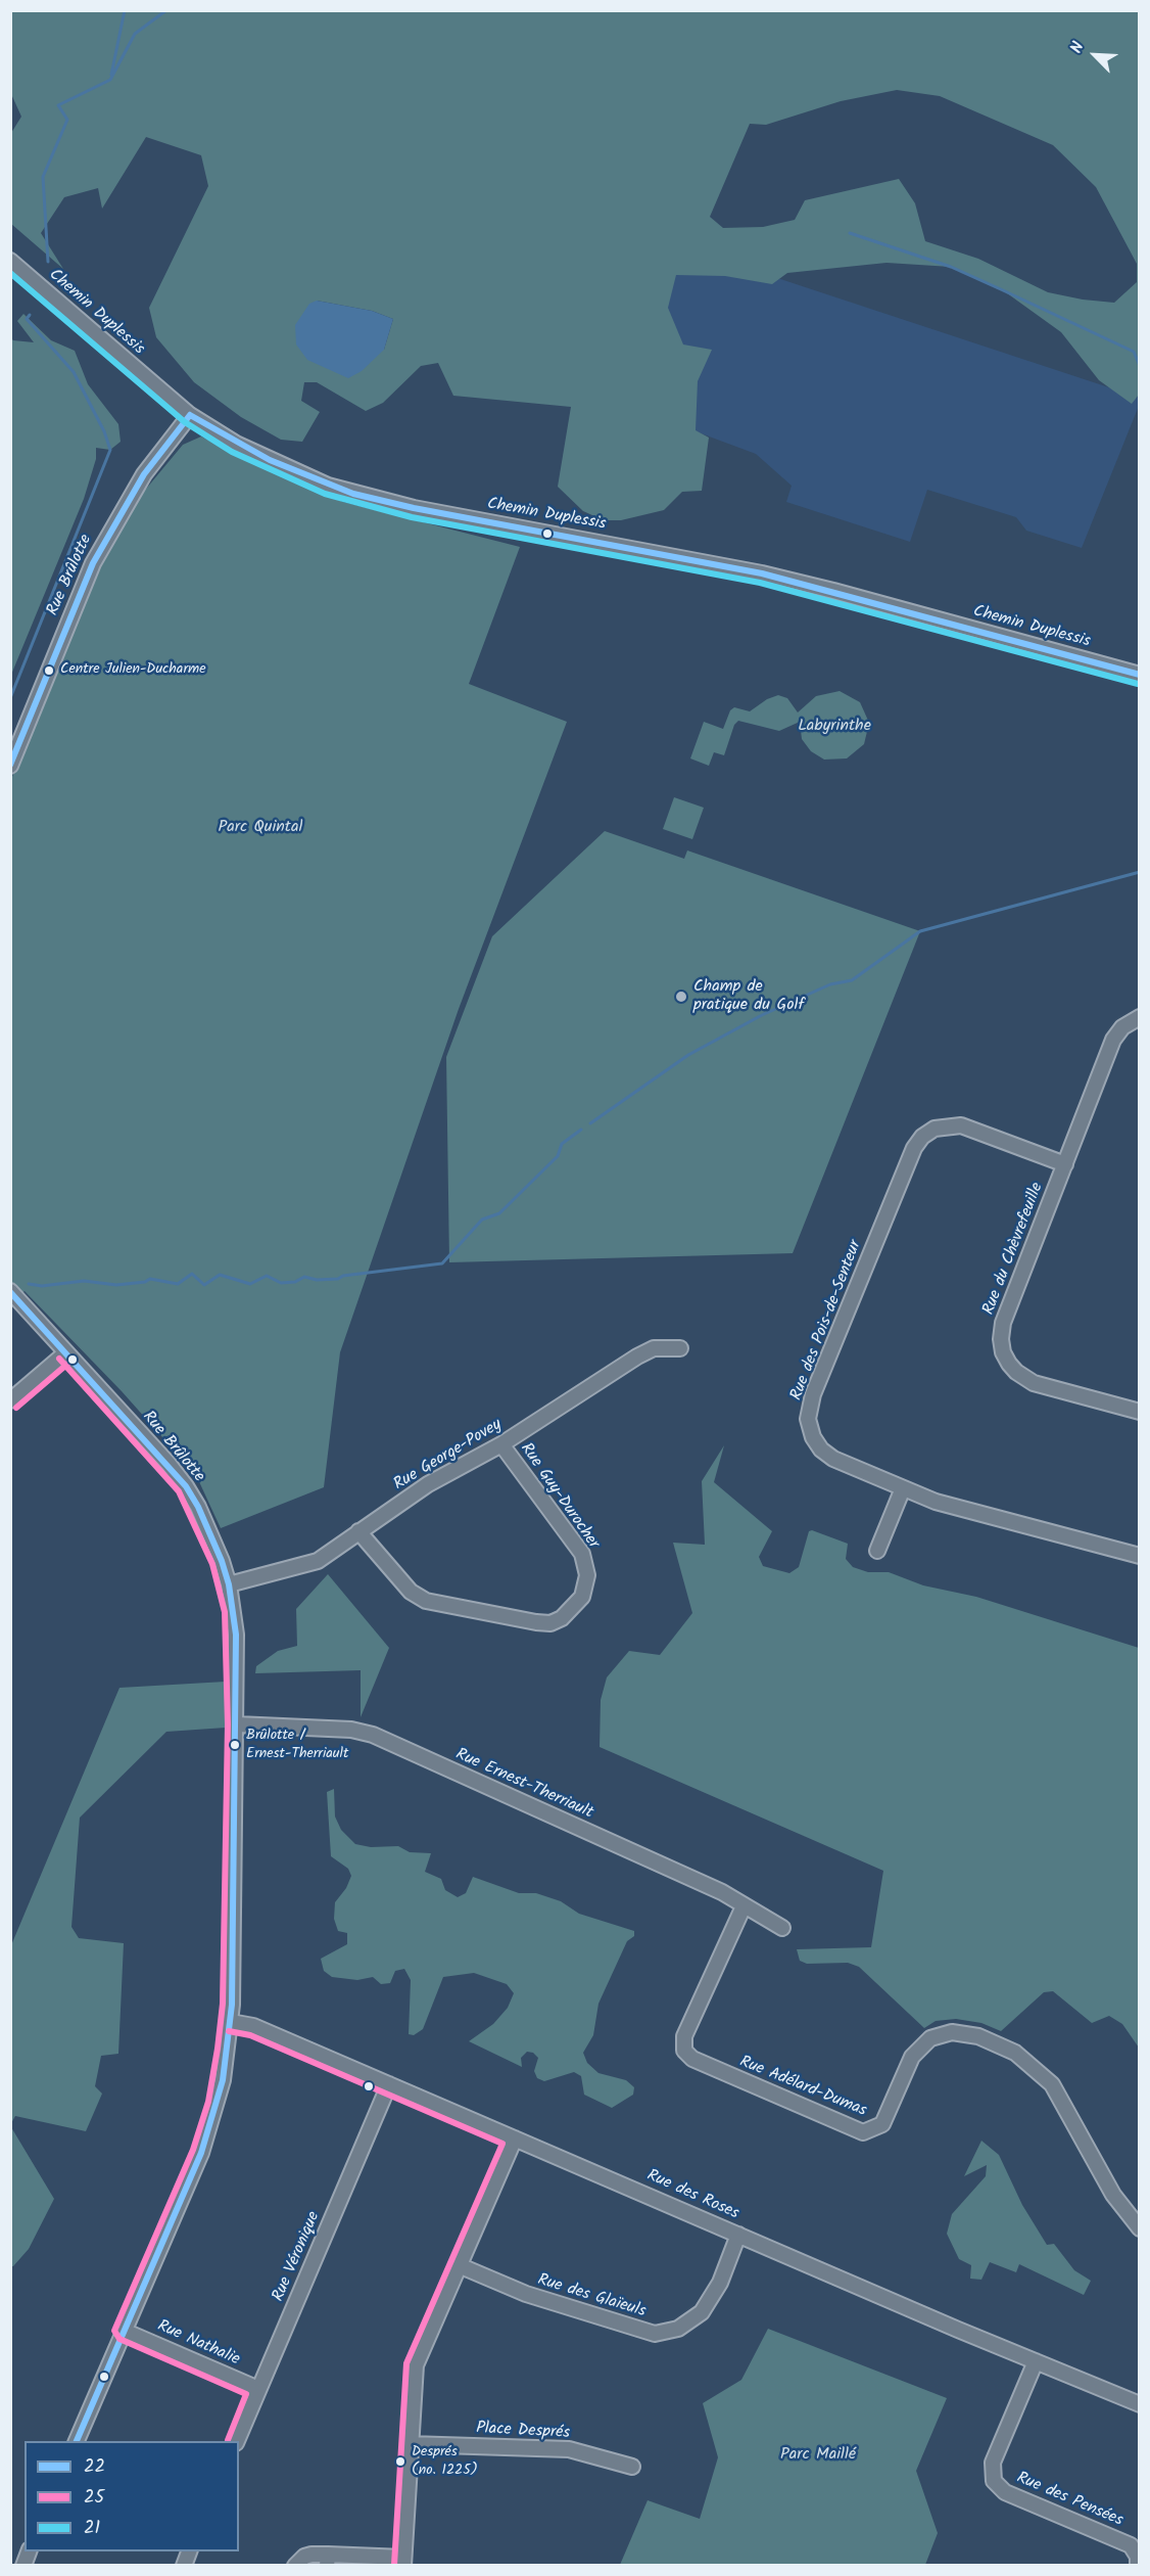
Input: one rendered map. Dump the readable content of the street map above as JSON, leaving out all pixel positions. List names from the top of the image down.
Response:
{
  "streets": {
    "street": [
      "Chemin Duplessis",
      "Rue Brûlotte",
      "Rue du Chèvrefeuille",
      "Rue des Pois-de-Senteur",
      "Rue George-Povey",
      "Rue Guy-Durocher",
      "Rue Ernest-Therriault",
      "Rue Adélard-Dumas",
      "Rue des Roses",
      "Rue Véronique",
      "Rue des Glaïeuls",
      "Rue Nathalie",
      "Place Després",
      "Rue des Pensées"
    ]
  },
  "crossings": [
    ["Chemin Duplessis", "Rue Brûlotte"],
    ["Rue Brûlotte", "Rue George-Povey"],
    ["Rue Brûlotte", "Rue Ernest-Therriault"],
    ["Rue Brûlotte", "Rue des Roses"],
    ["Rue Brûlotte", "Rue Nathalie"],
    ["Rue du Chèvrefeuille", "Rue des Pois-de-Senteur"],
    ["Rue George-Povey", "Rue Guy-Durocher"],
    ["Rue Ernest-Therriault", "Rue Adélard-Dumas"],
    ["Rue des Roses", "Rue Véronique"],
    ["Rue des Roses", "Rue des Glaïeuls"],
    ["Rue des Roses", "Rue des Pensées"],
    ["Rue Véronique", "Rue Nathalie"]
  ],
  "parks": ["Labyrinthe", "Parc Quintal", "Parc Maillé"],
  "places": [
    "Centre Julien-Ducharme",
    "Champ de pratique du Golf",
    "Brûlotte / Ernest-Therriault",
    "Després (no. 1225)"
  ],
  "lines": ["transit line 21", "transit line 22", "transit line 25"],
  "legend": ["22", "25", "21"],
  "north": "top left"
}
